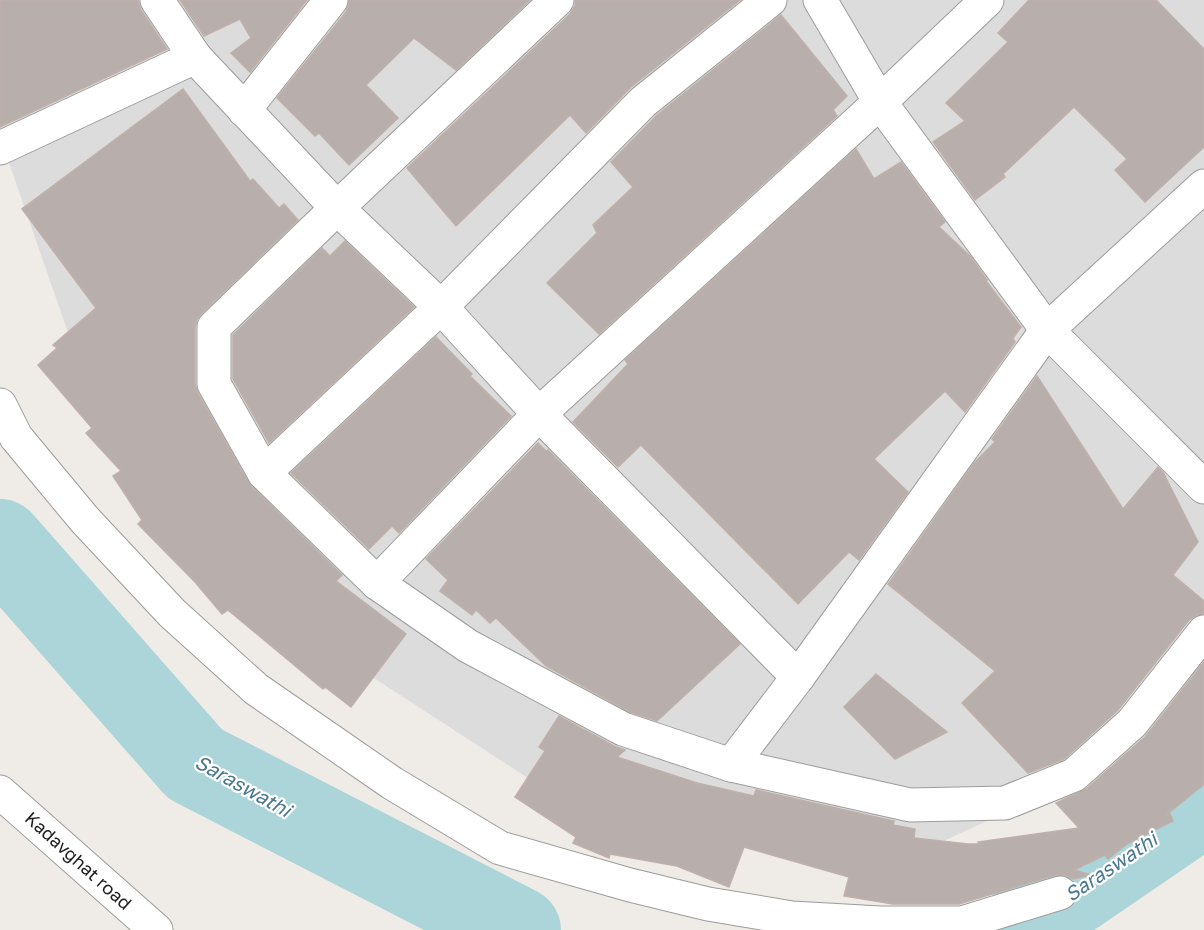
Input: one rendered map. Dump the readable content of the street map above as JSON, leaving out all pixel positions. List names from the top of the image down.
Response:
{
  "streets": {
    "street": ["Kadavghat road"]
  },
  "water": ["Saraswathi"]
}
